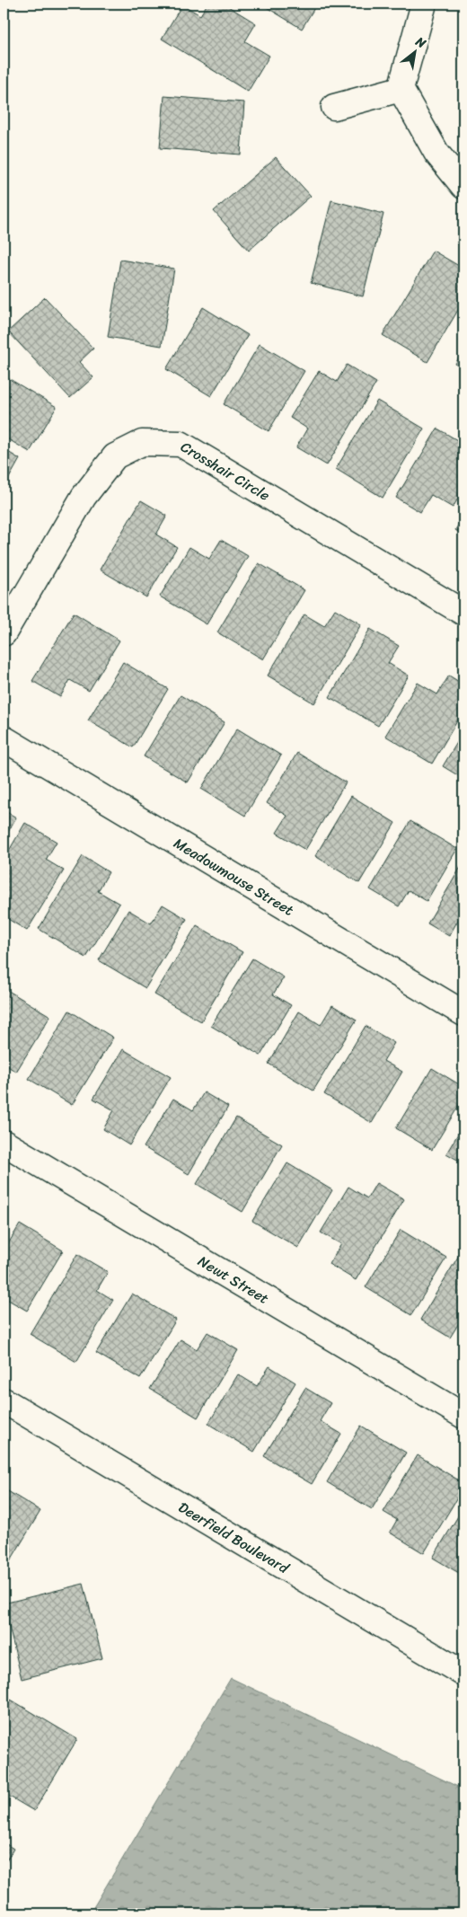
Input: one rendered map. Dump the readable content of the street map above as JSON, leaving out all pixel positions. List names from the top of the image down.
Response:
{
  "streets": {
    "street": [
      "Crosshair Circle",
      "Meadowmouse Street",
      "Newt Street",
      "Deerfield Boulevard"
    ]
  },
  "north": "top right"
}
